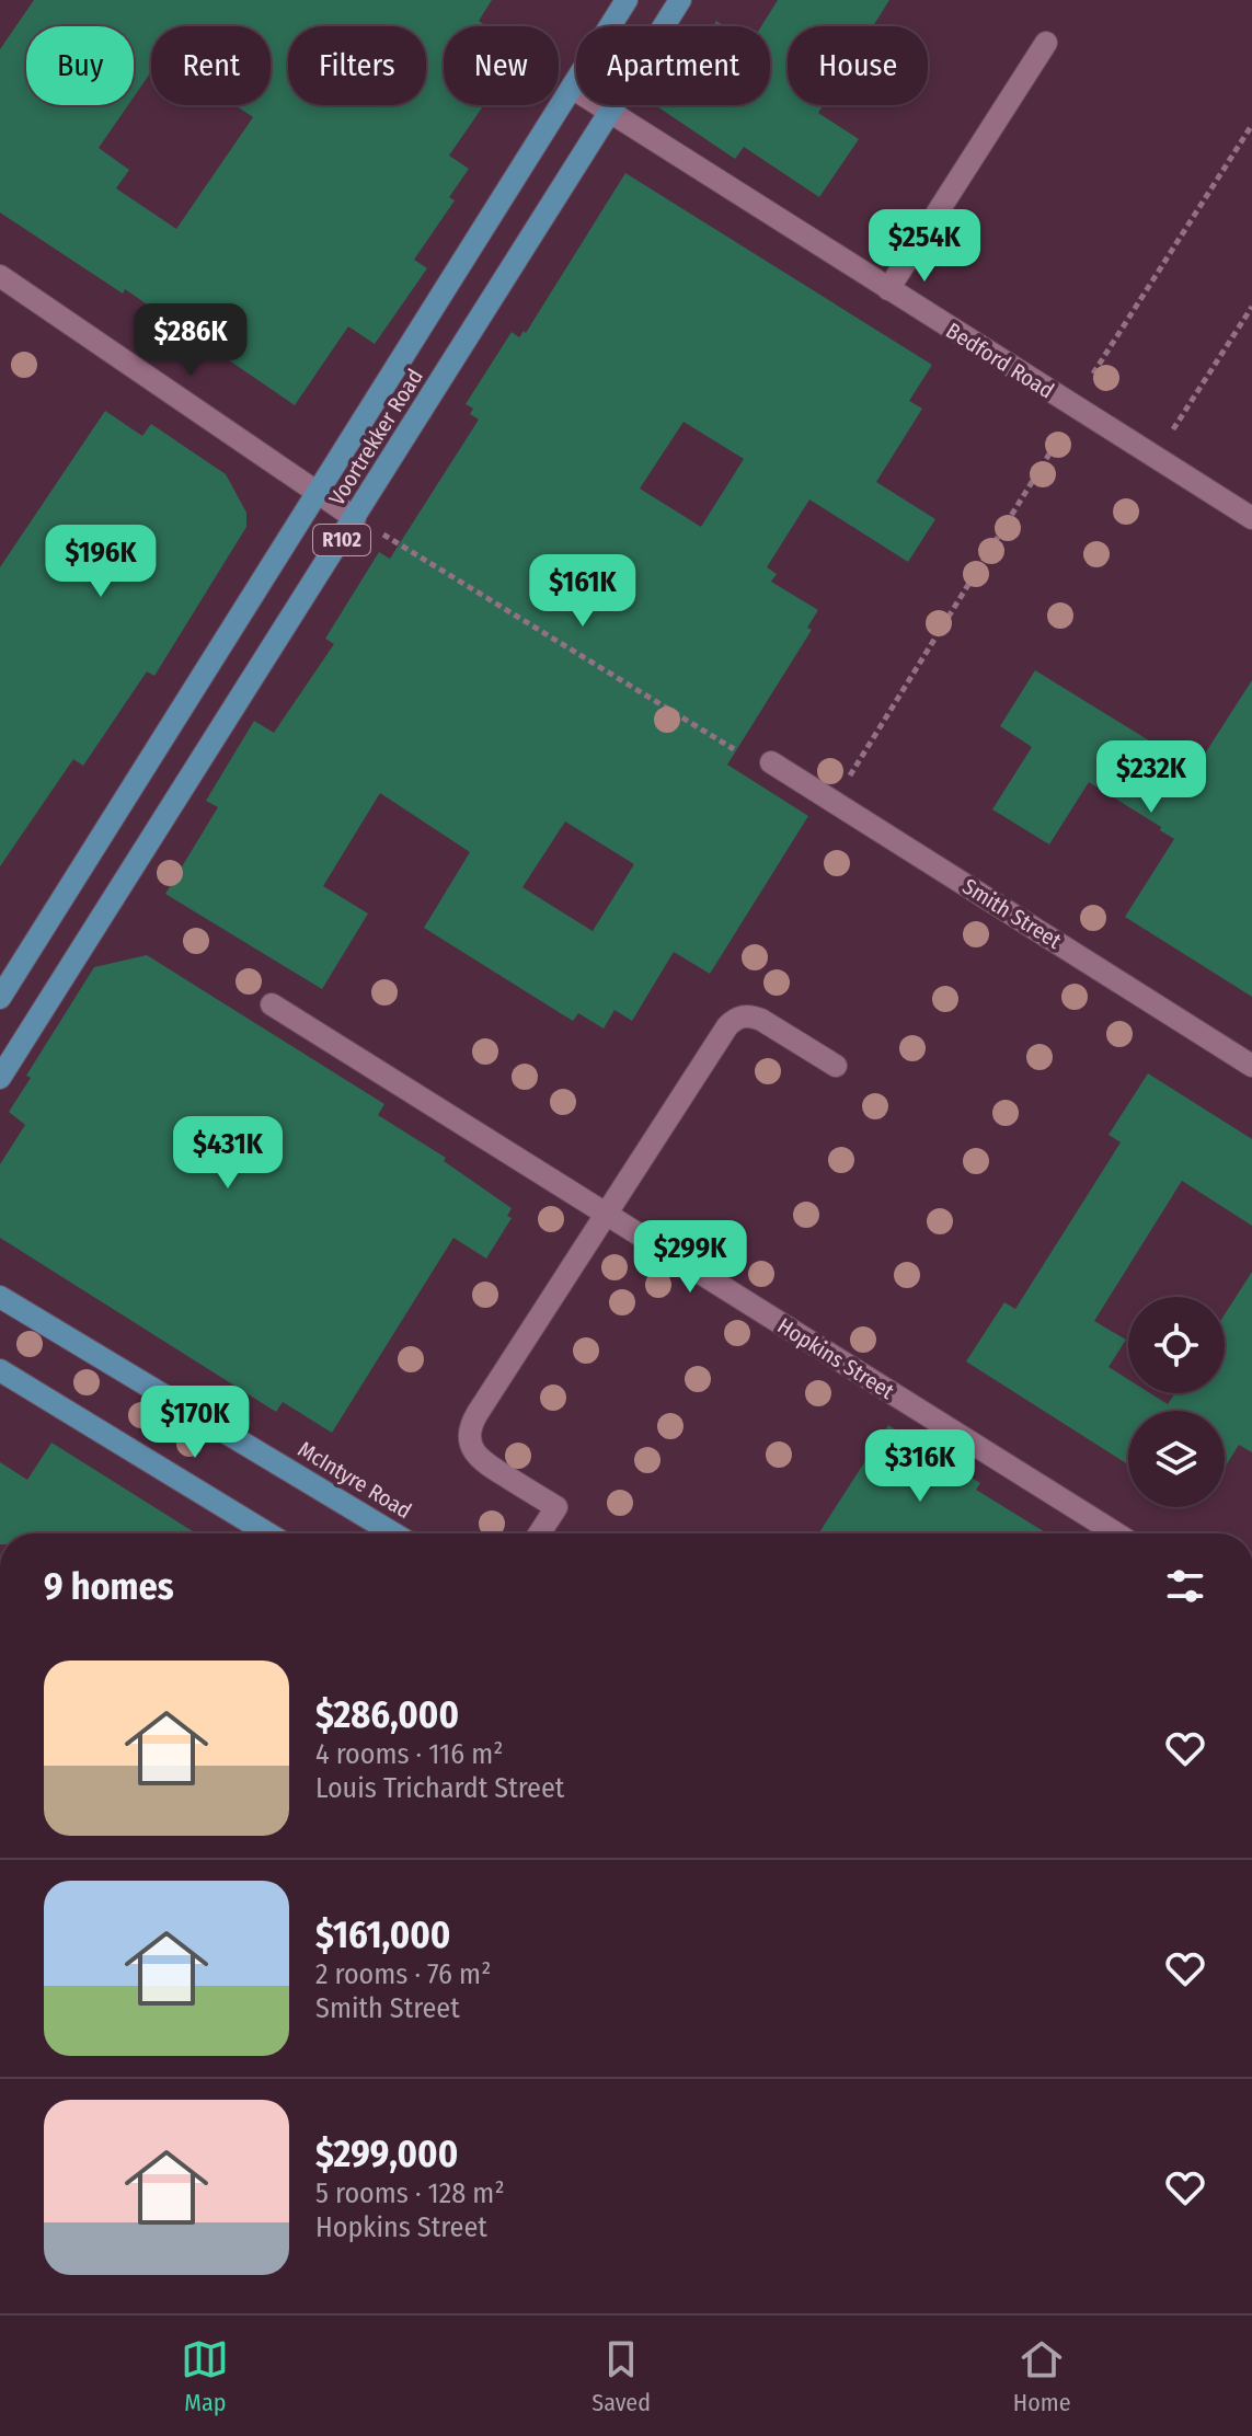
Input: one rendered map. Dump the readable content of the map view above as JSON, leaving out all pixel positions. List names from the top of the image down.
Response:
{
  "streets": {
    "main road": ["Voortrekker Road", "R102", "McIntyre Road"],
    "street": ["Bedford Road", "Smith Street", "Hopkins Street"]
  },
  "crossings": [
    ["Bedford Road", "Voortrekker Road"]
  ],
  "page": {
    "chip": [
      "Buy",
      "Rent",
      "Filters",
      "New",
      "Apartment",
      "House"
    ],
    "price": [
      "$254K",
      "$286K",
      "$196K",
      "$161K",
      "$232K",
      "$431K",
      "$299K",
      "$170K",
      "$316K"
    ],
    "heading": "9 homes",
    "list": [
      {
        "name": "$286,000",
        "note": "4 rooms · 116 m² · Louis Trichardt Street"
      },
      {
        "name": "$161,000",
        "note": "2 rooms · 76 m² · Smith Street"
      },
      {
        "name": "$299,000",
        "note": "5 rooms · 128 m² · Hopkins Street"
      }
    ],
    "tabs": ["Map", "Saved", "Home"]
  }
}
